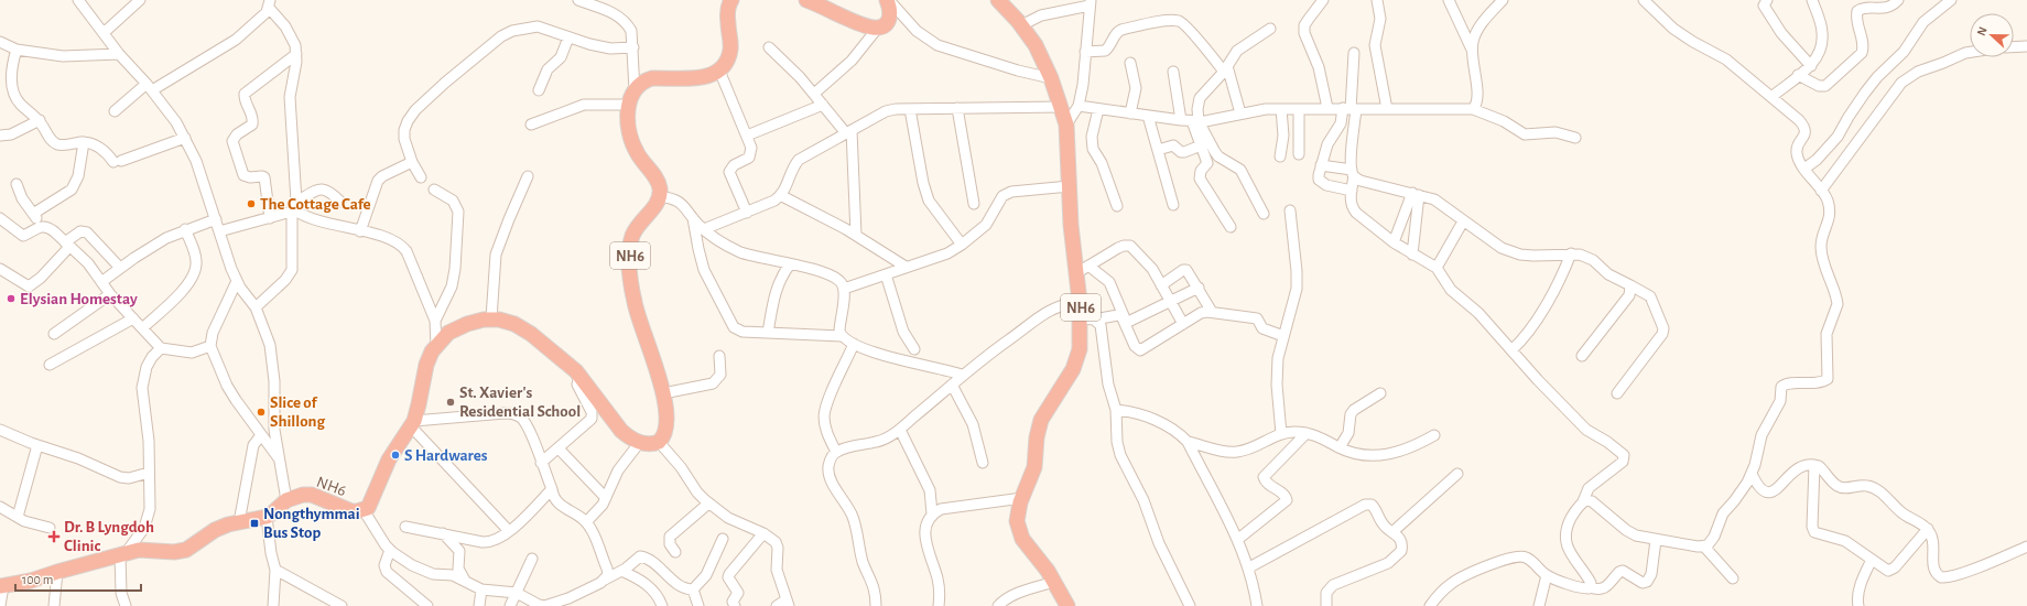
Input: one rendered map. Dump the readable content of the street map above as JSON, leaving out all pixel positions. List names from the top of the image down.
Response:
{
  "streets": {
    "highway": ["NH6"]
  },
  "places": {
    "other": [
      "The Cottage Cafe",
      "Elysian Homestay",
      "St. Xavier's Residential School",
      "Slice of Shillong",
      "S Hardwares"
    ],
    "transit": ["Nongthymmai Bus Stop"],
    "health": ["Dr. B Lyngdoh Clinic"]
  },
  "scale_bar": "100 m",
  "north": "left"
}
